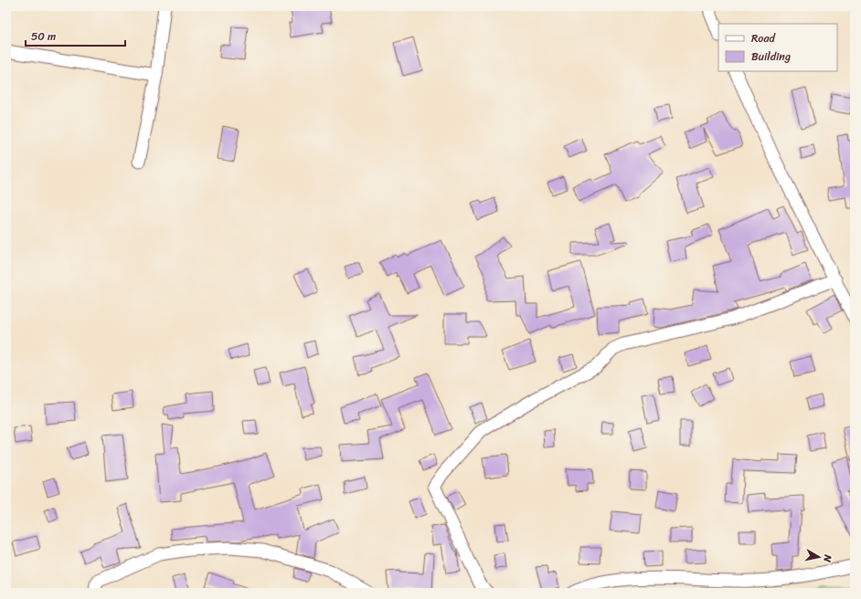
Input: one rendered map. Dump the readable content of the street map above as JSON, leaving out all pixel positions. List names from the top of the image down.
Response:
{
  "legend": ["Road", "Building"],
  "scale_bar": "50 m",
  "north": "right"
}
